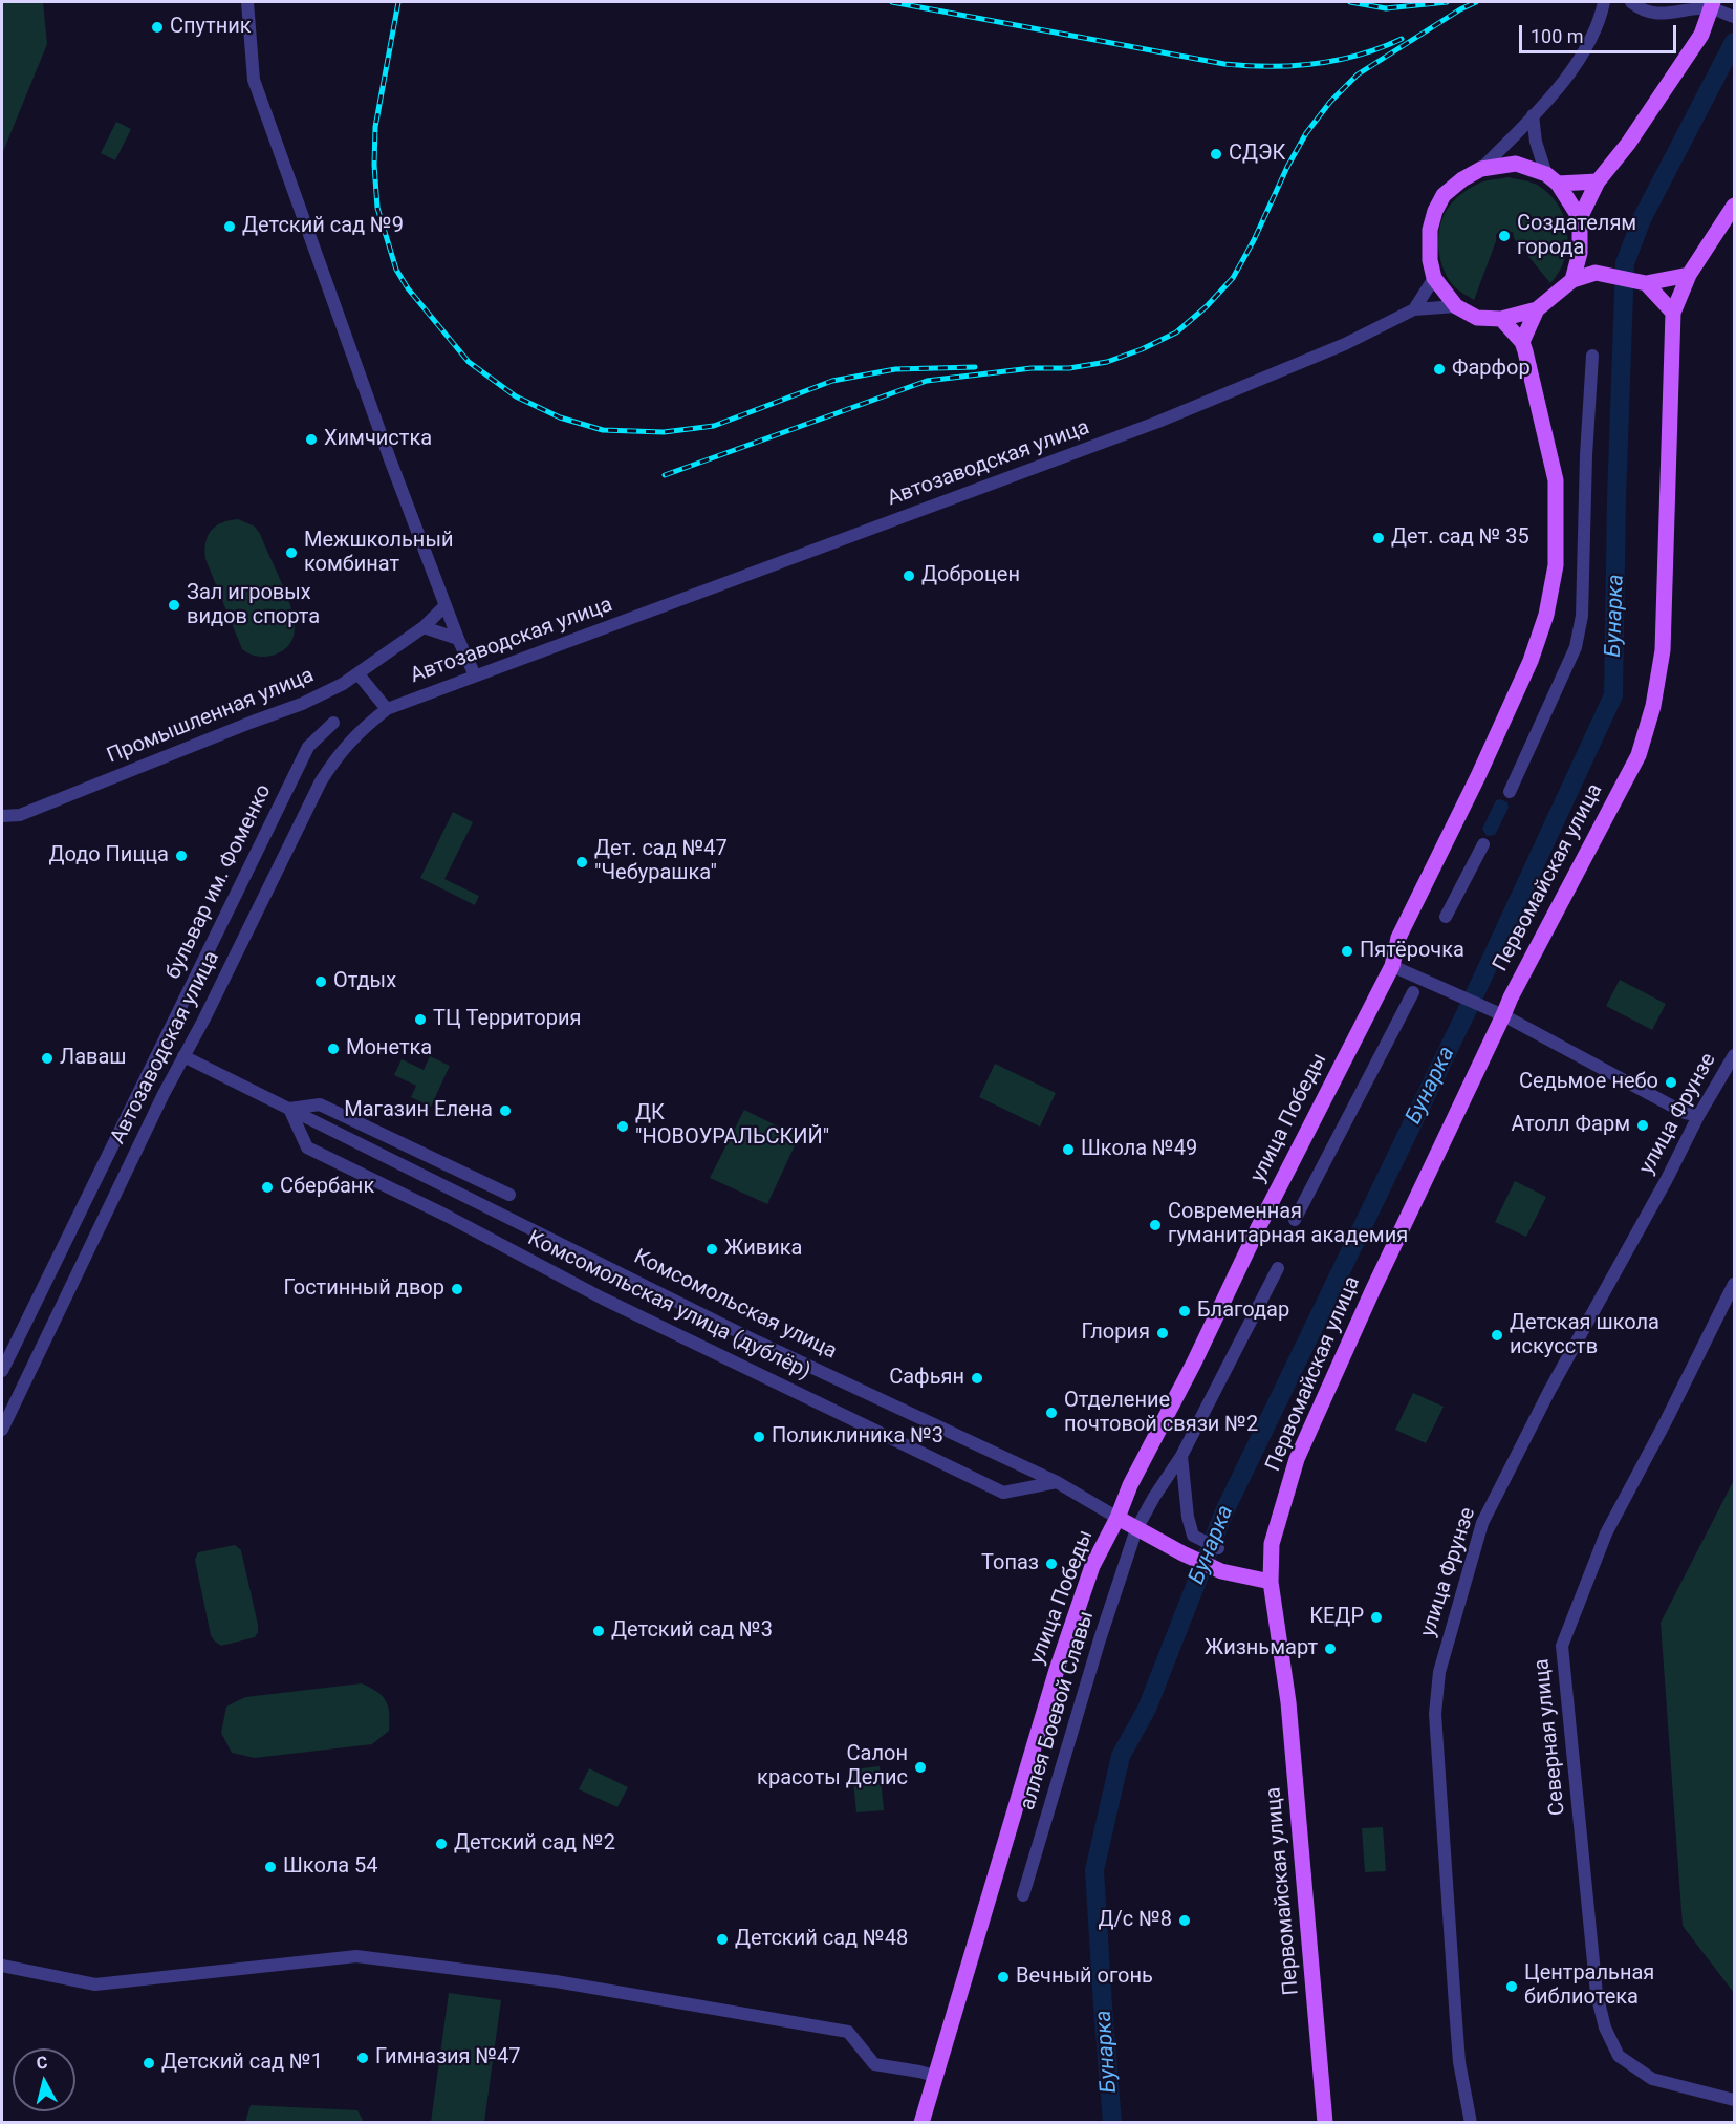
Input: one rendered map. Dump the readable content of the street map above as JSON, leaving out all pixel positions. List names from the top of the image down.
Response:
{
  "streets": {
    "main road": ["Первомайская улица", "улица Победы", "Комсомольская улица"],
    "street": [
      "Автозаводская улица",
      "Промышленная улица",
      "бульвар им. Фоменко",
      "улица Фрунзе",
      "Комсомольская улица (дублёр)",
      "аллея Боевой Славы",
      "Северная улица"
    ]
  },
  "crossings": [
    ["Автозаводская улица", "Комсомольская улица"],
    ["Первомайская улица", "Комсомольская улица"],
    ["улица Победы", "Комсомольская улица"],
    ["Комсомольская улица", "Комсомольская улица (дублёр)"],
    ["Комсомольская улица", "аллея Боевой Славы"]
  ],
  "water": ["Бунарка"],
  "places": [
    "Спутник",
    "СДЭК",
    "Детский сад №9",
    "Создателям города",
    "Фарфор",
    "Химчистка",
    "Дет. сад № 35",
    "Межшкольный комбинат",
    "Доброцен",
    "Зал игровых видов спорта",
    "Додо Пицца",
    "Дет. сад №47 \"Чебурашка\"",
    "Пятёрочка",
    "Отдых",
    "ТЦ Территория",
    "Монетка",
    "Лаваш",
    "Седьмое небо",
    "Магазин Елена",
    "Атолл Фарм",
    "ДК \"НОВОУРАЛЬСКИЙ\"",
    "Школа №49",
    "Сбербанк",
    "Современная гуманитарная академия",
    "Живика",
    "Гостинный двор",
    "Благодар",
    "Глория",
    "Детская школа искусств",
    "Сафьян",
    "Отделение почтовой связи №2",
    "Поликлиника №3",
    "Топаз",
    "КЕДР",
    "Детский сад №3",
    "Жизньмарт",
    "Салон красоты Делис",
    "Детский сад №2",
    "Школа 54",
    "Д/с №8",
    "Детский сад №48",
    "Вечный огонь",
    "Центральная библиотека",
    "Гимназия №47",
    "Детский сад №1"
  ],
  "scale_bar": "100 m",
  "north": "top"
}
